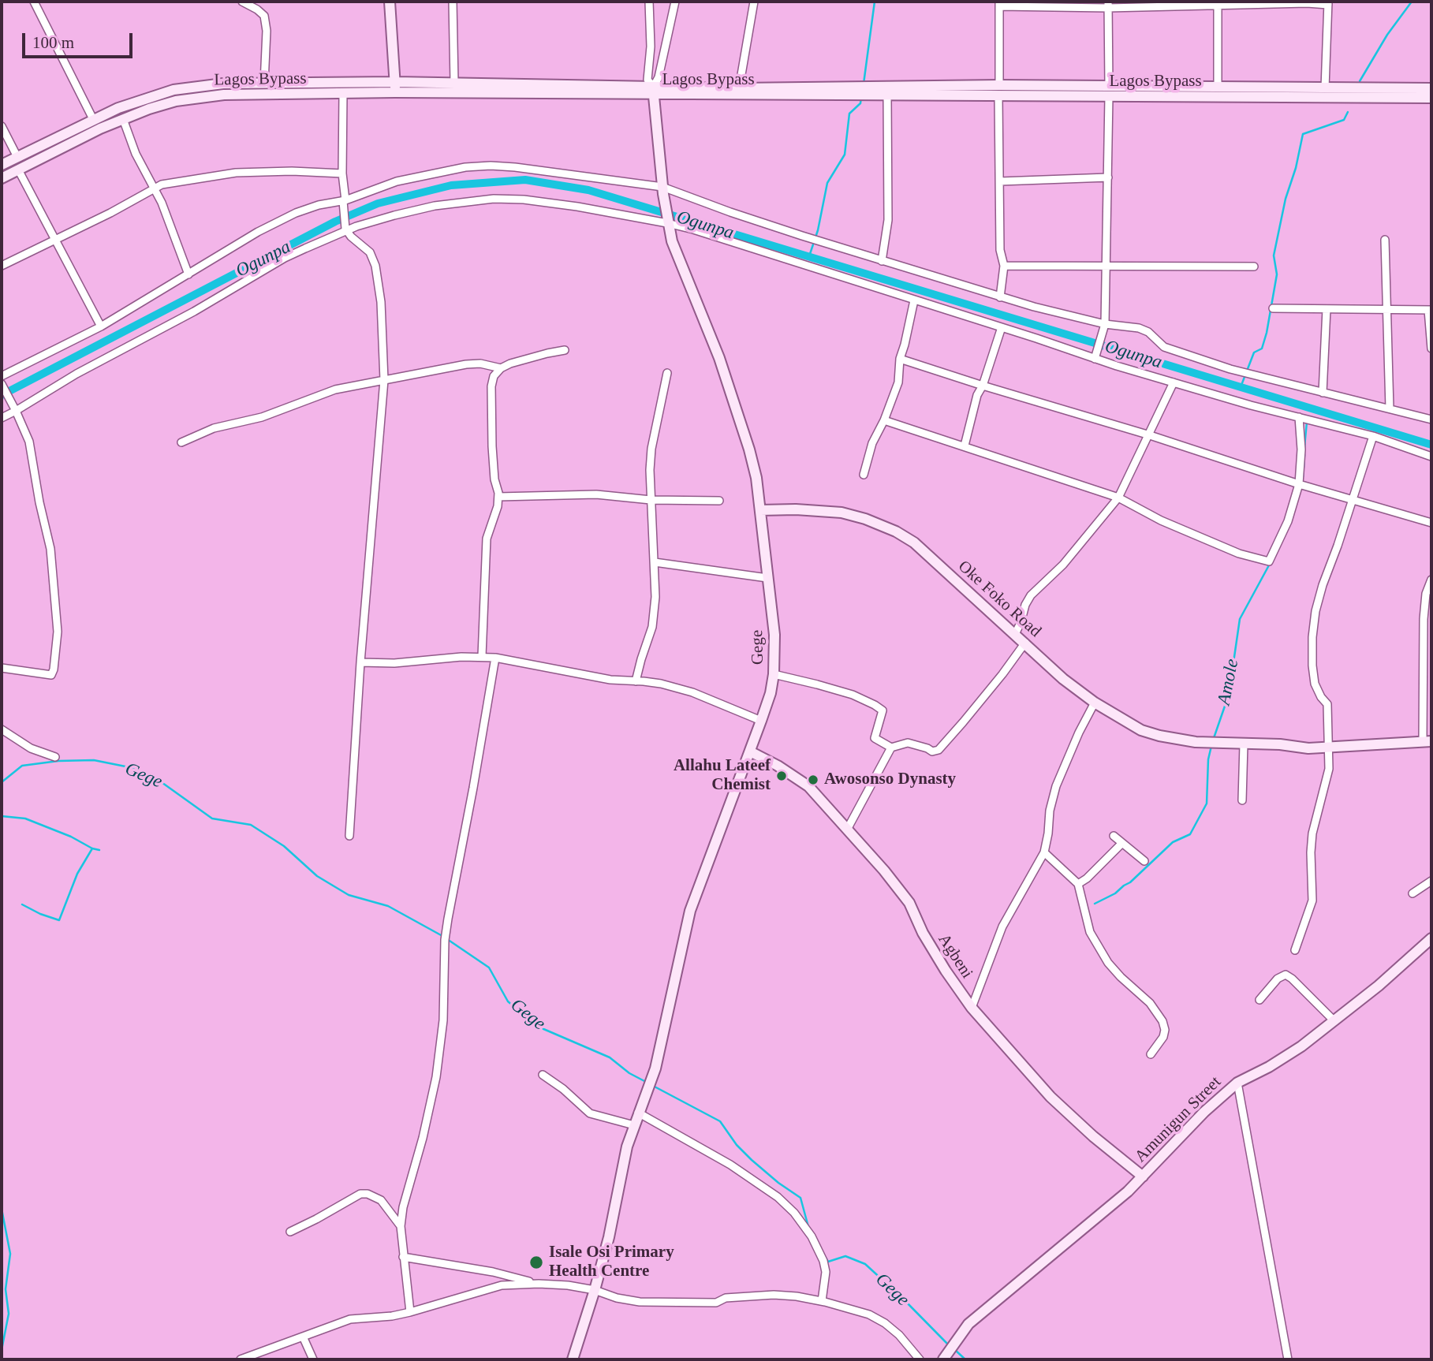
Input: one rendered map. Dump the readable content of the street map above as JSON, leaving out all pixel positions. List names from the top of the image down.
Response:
{
  "streets": {
    "main road": [
      "Lagos Bypass",
      "Oke Foko Road",
      "Gege",
      "Agbeni",
      "Amunigun Street"
    ]
  },
  "crossings": [
    ["Lagos Bypass", "Gege"],
    ["Oke Foko Road", "Gege"],
    ["Gege", "Agbeni"],
    ["Agbeni", "Amunigun Street"]
  ],
  "water": ["Ogunpa", "Amole", "Gege"],
  "places": ["Allahu Lateef Chemist", "Awosonso Dynasty", "Isale Osi Primary Health Centre"],
  "scale_bar": "100 m"
}
